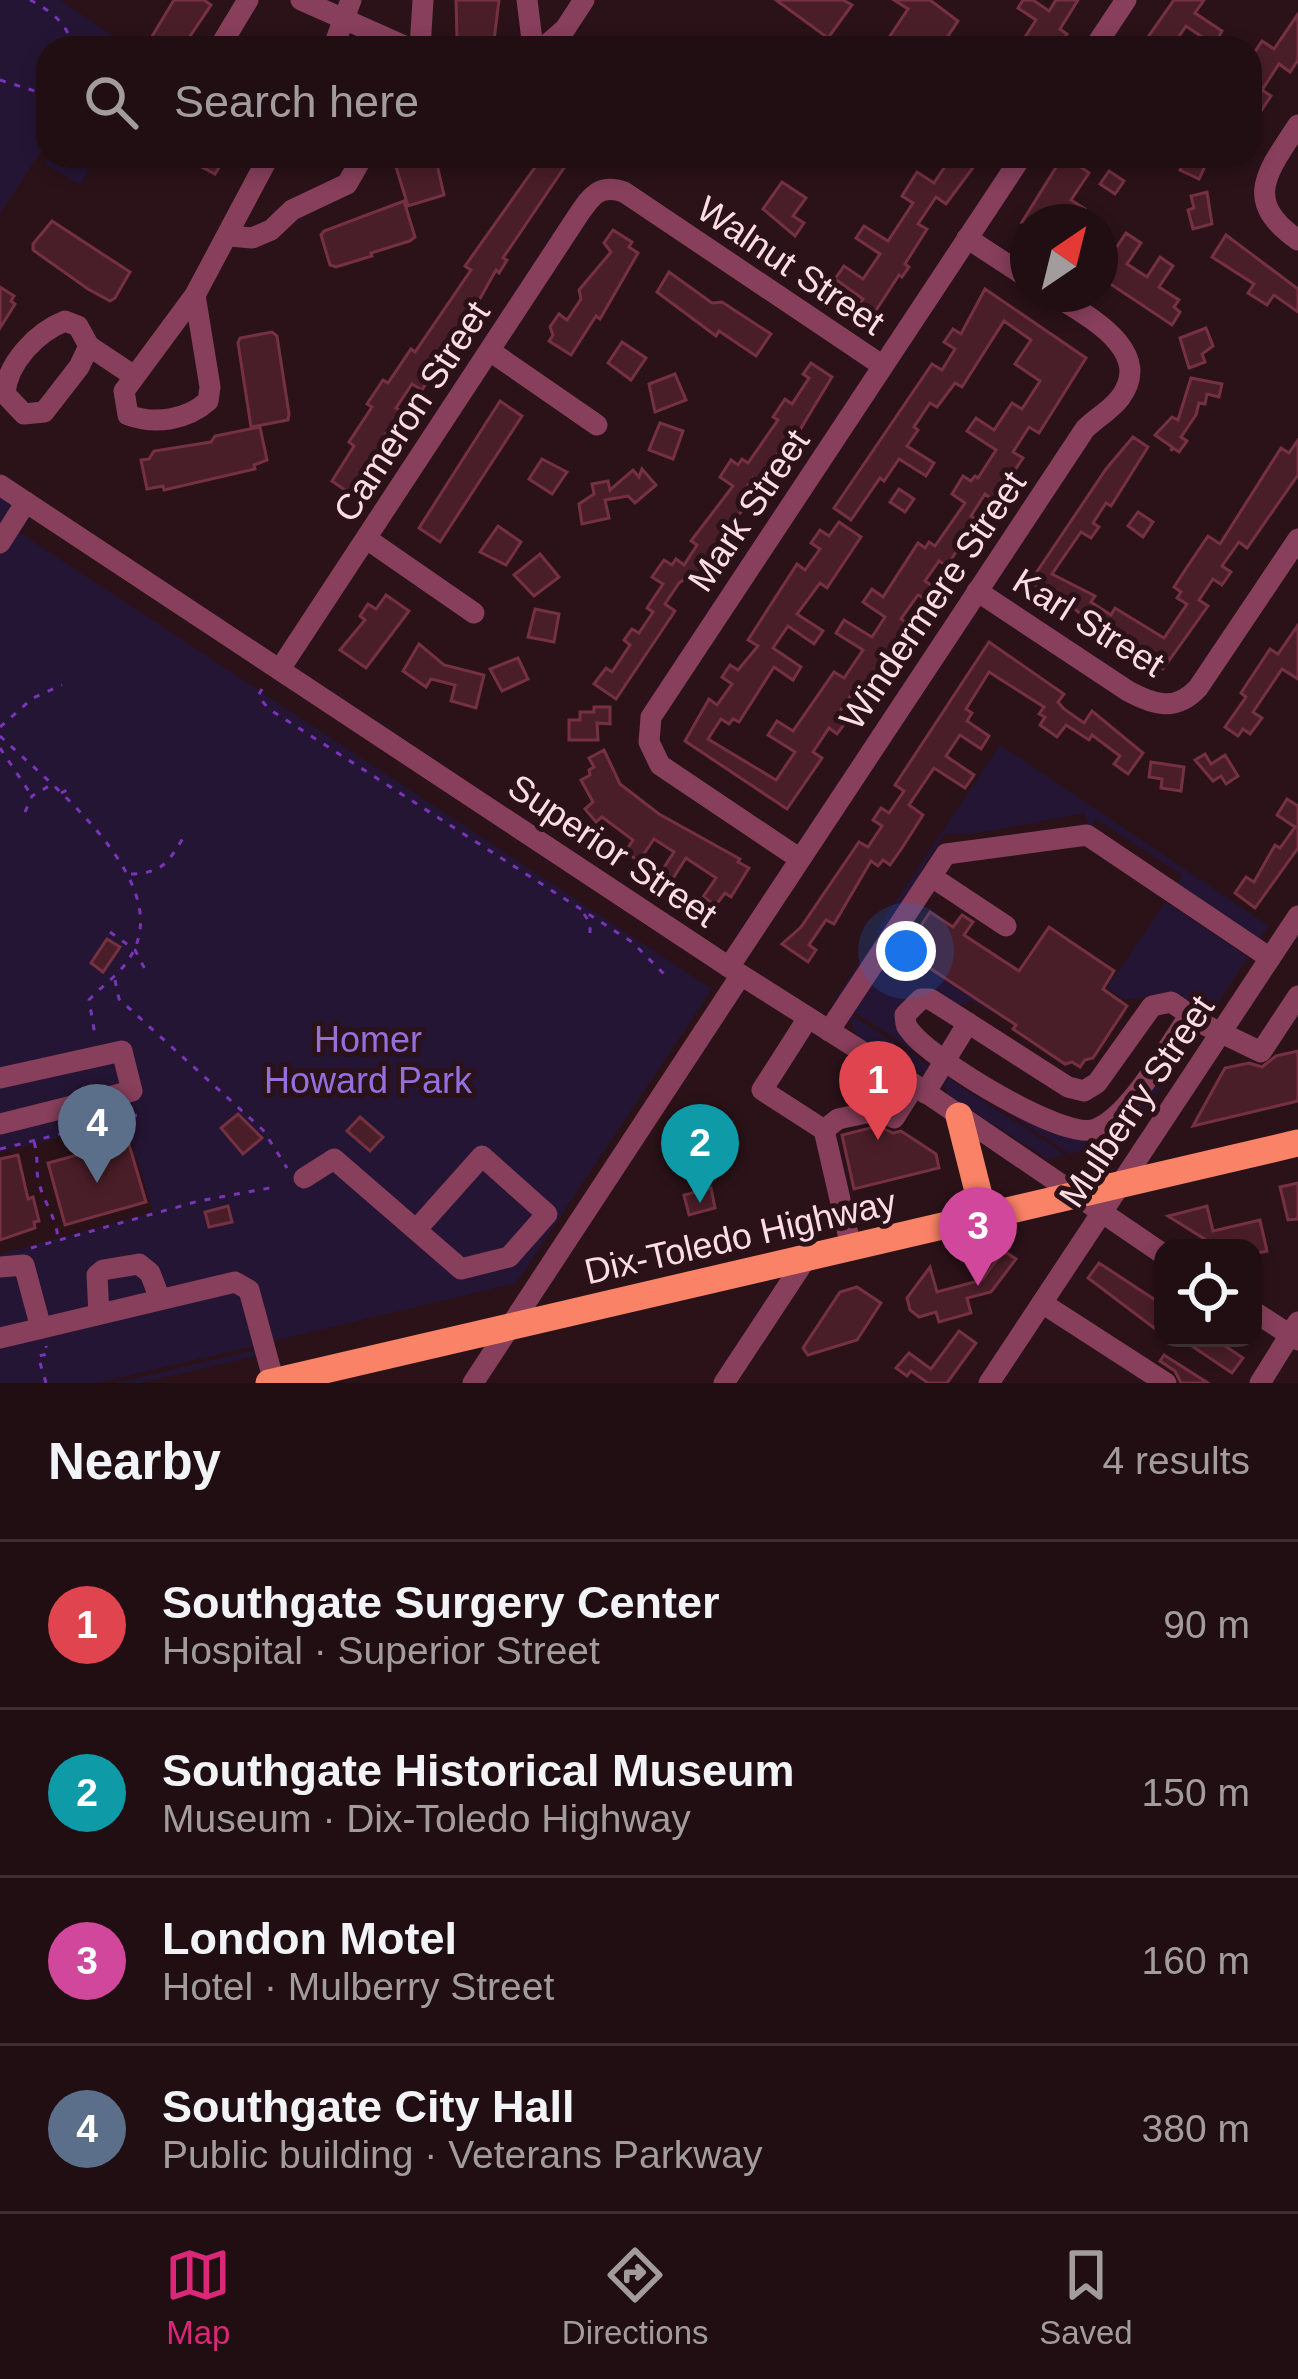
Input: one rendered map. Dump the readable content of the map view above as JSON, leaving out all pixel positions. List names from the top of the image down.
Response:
{
  "streets": {
    "main road": ["Dix-Toledo Highway"],
    "street": [
      "Walnut Street",
      "Cameron Street",
      "Mark Street",
      "Windermere Street",
      "Karl Street",
      "Superior Street",
      "Mulberry Street"
    ]
  },
  "crossings": [
    ["Walnut Street", "Cameron Street"],
    ["Walnut Street", "Mark Street"],
    ["Cameron Street", "Superior Street"],
    ["Mark Street", "Windermere Street"],
    ["Windermere Street", "Karl Street"],
    ["Windermere Street", "Superior Street"],
    ["Windermere Street", "Dix-Toledo Highway"],
    ["Superior Street", "Mulberry Street"],
    ["Superior Street", "Dix-Toledo Highway"],
    ["Mulberry Street", "Dix-Toledo Highway"]
  ],
  "parks": ["Homer Howard Park"],
  "north": "top right",
  "page": {
    "search": "Search here",
    "pins": [
      "1",
      "4",
      "2",
      "3"
    ],
    "heading": ["Nearby", "4 results"],
    "list": [
      {
        "mark": "1",
        "name": "Southgate Surgery Center",
        "note": "Hospital · Superior Street",
        "value": "90 m"
      },
      {
        "mark": "2",
        "name": "Southgate Historical Museum",
        "note": "Museum · Dix-Toledo Highway",
        "value": "150 m"
      },
      {
        "mark": "3",
        "name": "London Motel",
        "note": "Hotel · Mulberry Street",
        "value": "160 m"
      },
      {
        "mark": "4",
        "name": "Southgate City Hall",
        "note": "Public building · Veterans Parkway",
        "value": "380 m"
      }
    ],
    "nav": ["Map", "Directions", "Saved"]
  }
}
